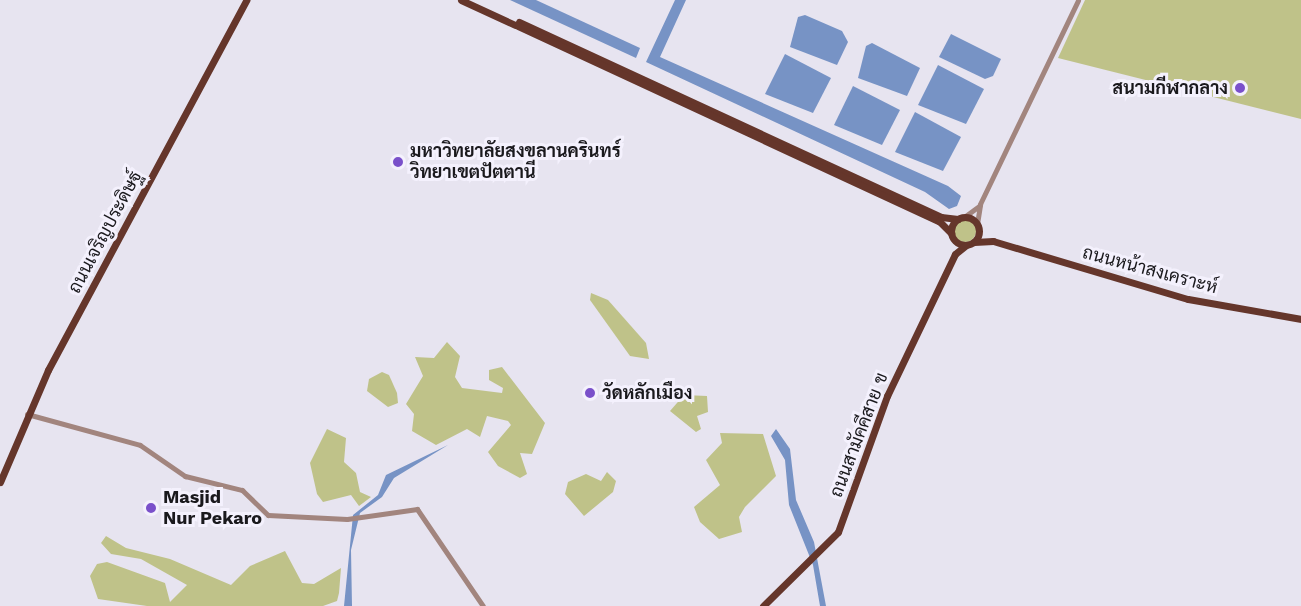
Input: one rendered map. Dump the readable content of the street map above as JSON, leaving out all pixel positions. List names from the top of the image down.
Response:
{
  "streets": {
    "main road": ["ถนนเจริญประดิษฐ์", "ถนนหน้าสงเคราะห์", "ถนนสามัคคีสาย ข"]
  },
  "crossings": [
    ["ถนนหน้าสงเคราะห์", "ถนนสามัคคีสาย ข"]
  ],
  "places": [
    "สนามกีฬากลาง",
    "มหาวิทยาลัยสงขลานครินทร์ วิทยาเขตปัตตานี",
    "วัดหลักเมือง",
    "Masjid Nur Pekaro"
  ]
}
